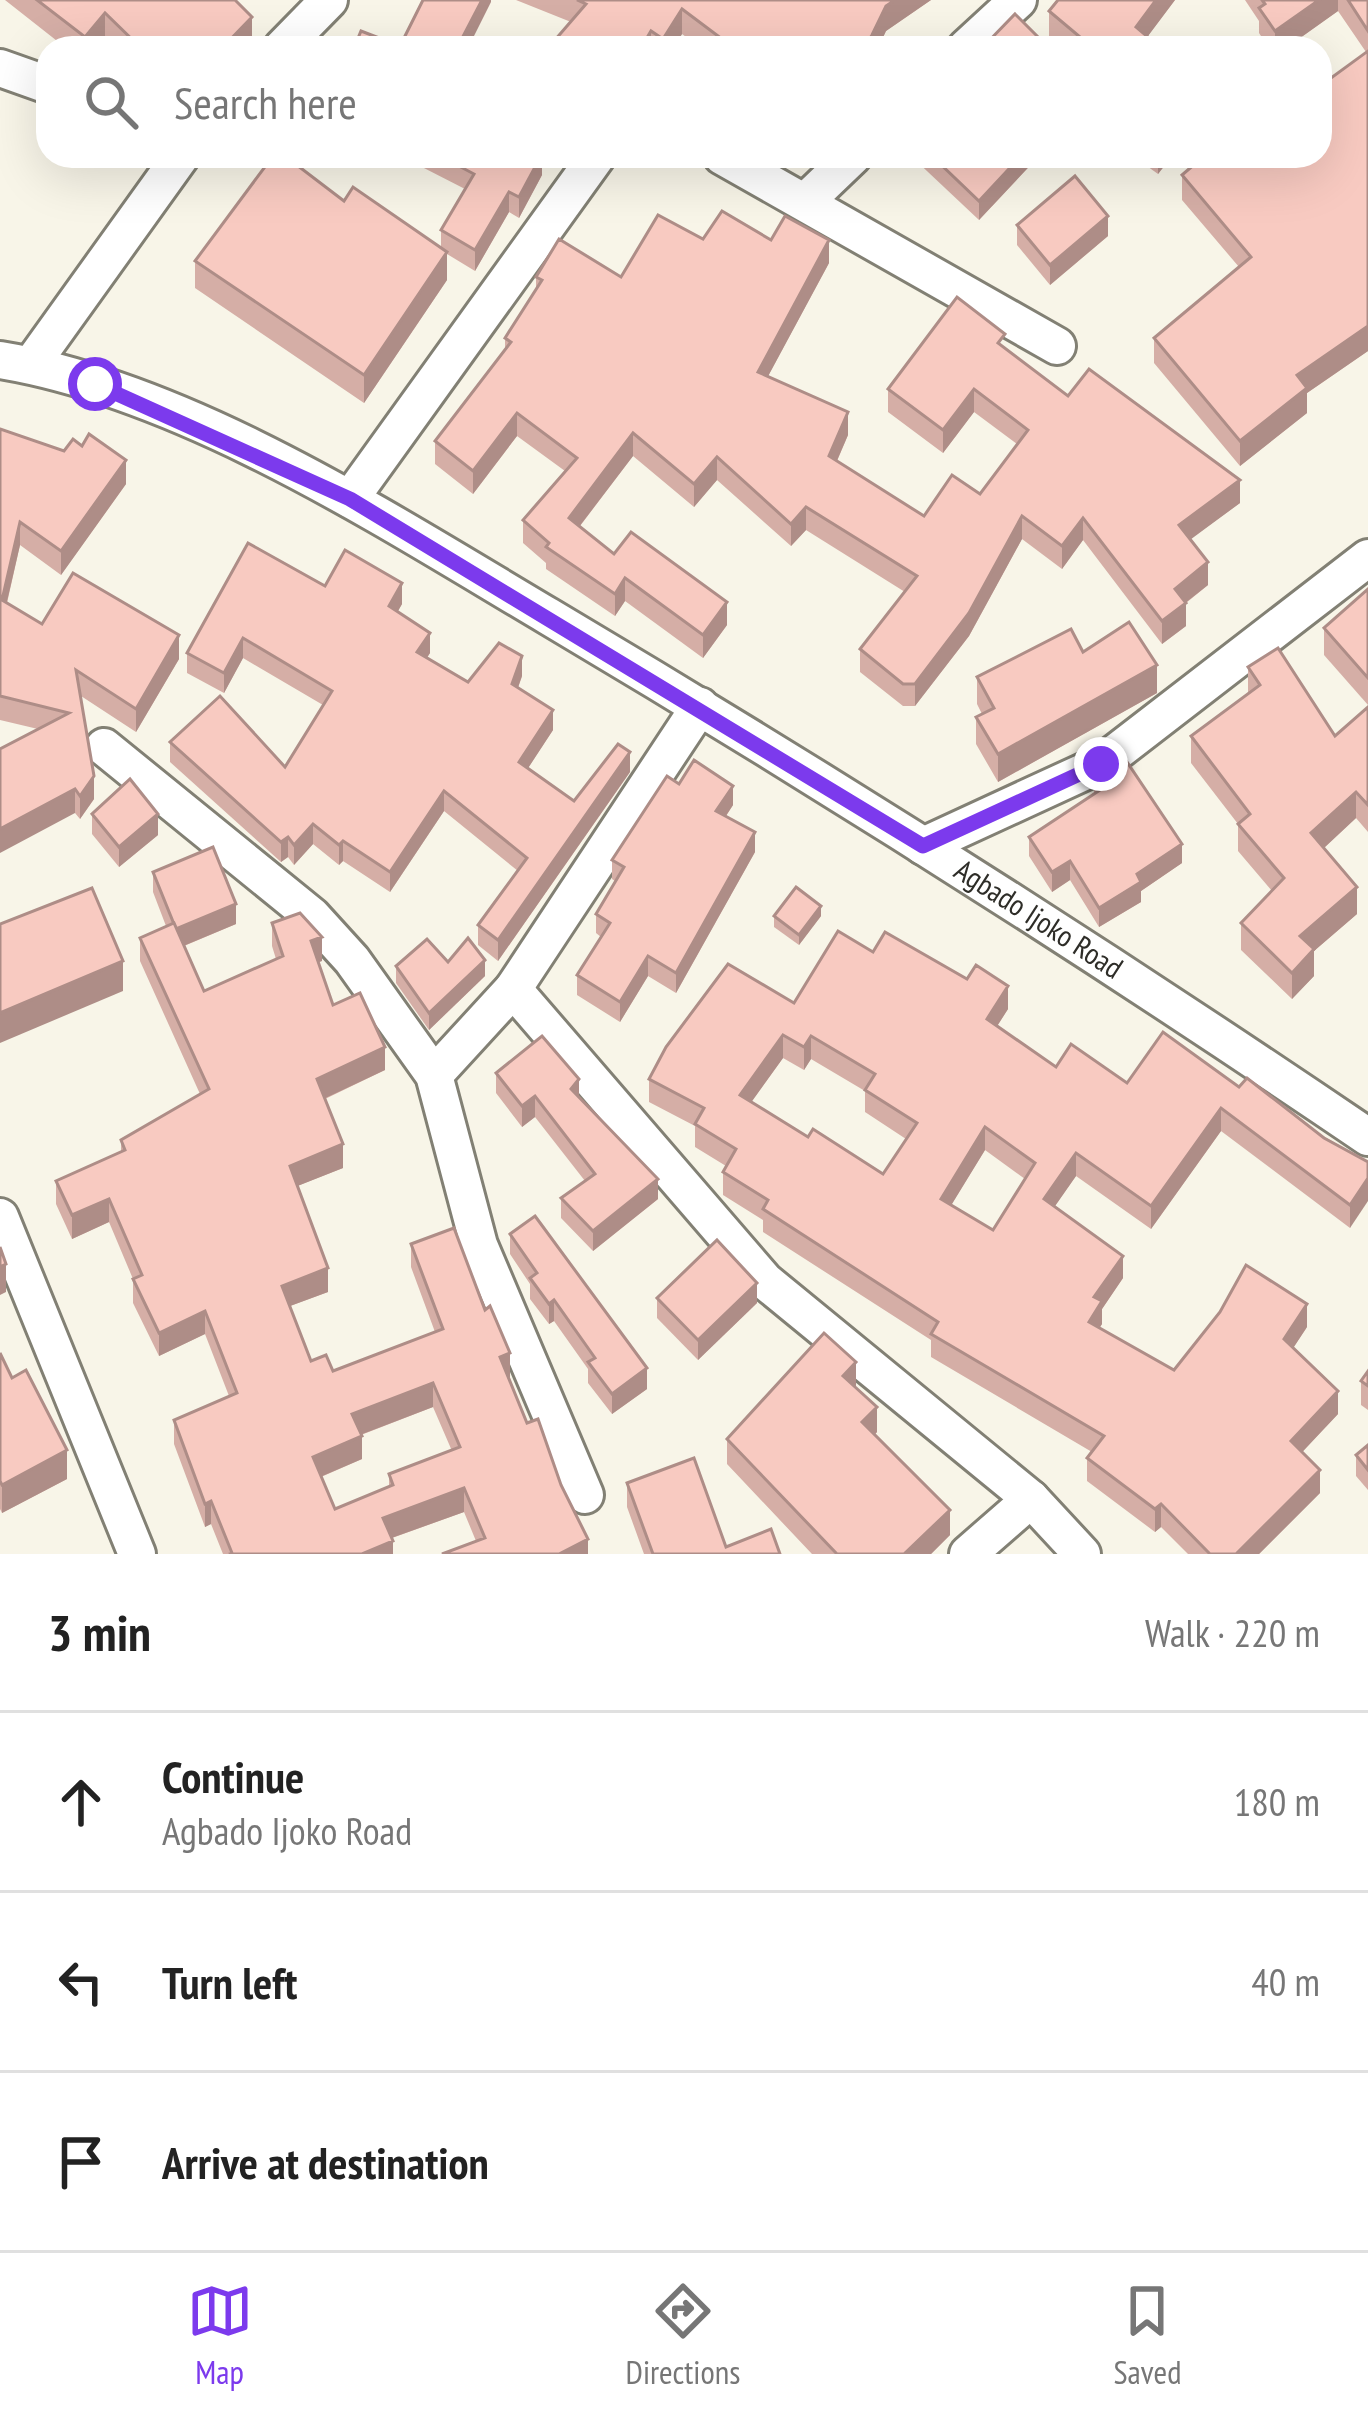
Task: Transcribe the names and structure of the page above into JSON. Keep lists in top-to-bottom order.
{
  "streets": {
    "street": ["Agbado Ijoko Road"]
  },
  "page": {
    "search": "Search here",
    "heading": ["3 min", "Walk · 220 m"],
    "list": [
      ["Continue", "Agbado Ijoko Road", "180 m"],
      ["Turn left", "40 m"],
      "Arrive at destination"
    ],
    "nav": ["Map", "Directions", "Saved"]
  }
}
